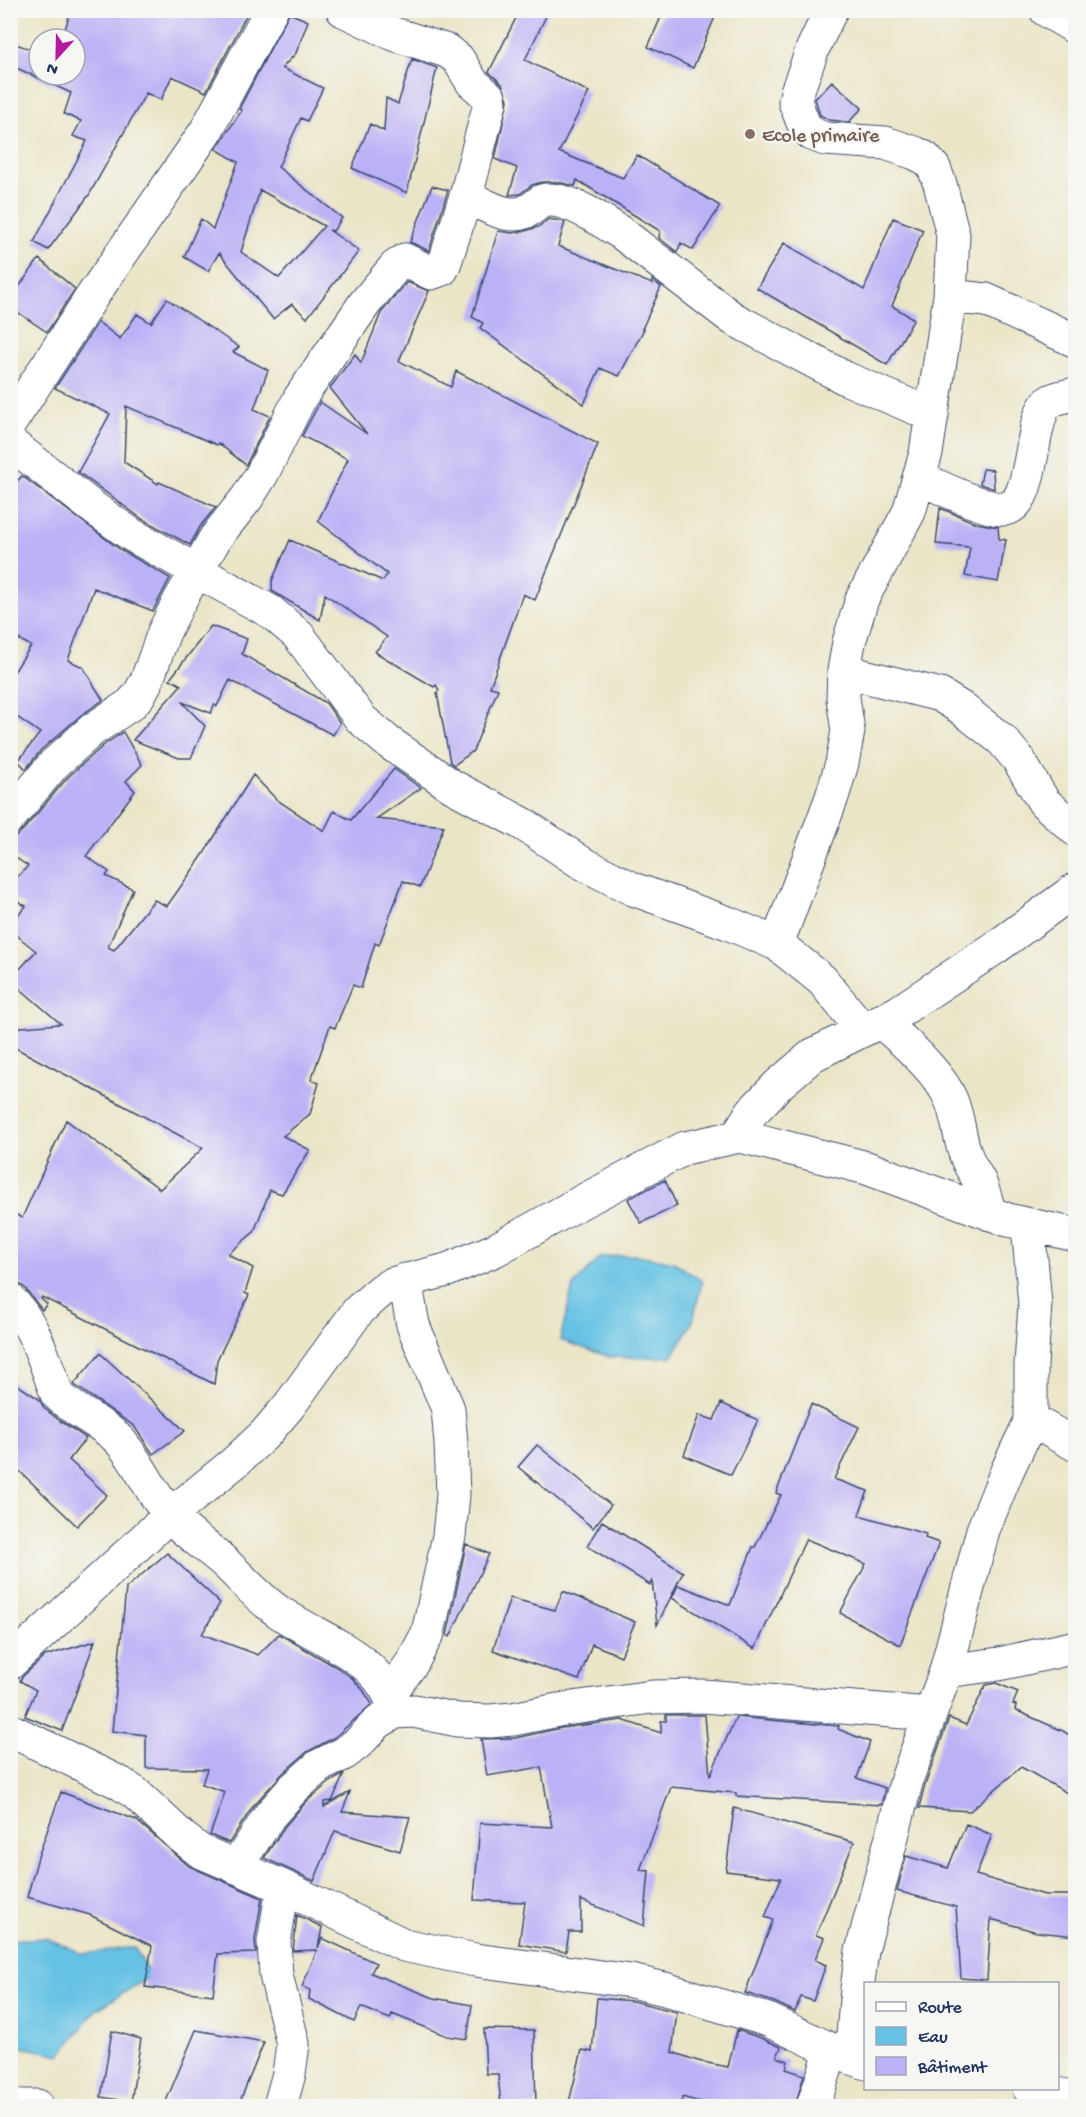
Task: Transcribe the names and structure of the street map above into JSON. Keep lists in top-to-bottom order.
{
  "places": ["Ecole primaire"],
  "legend": ["Route", "Eau", "Bâtiment"],
  "north": "bottom"
}
